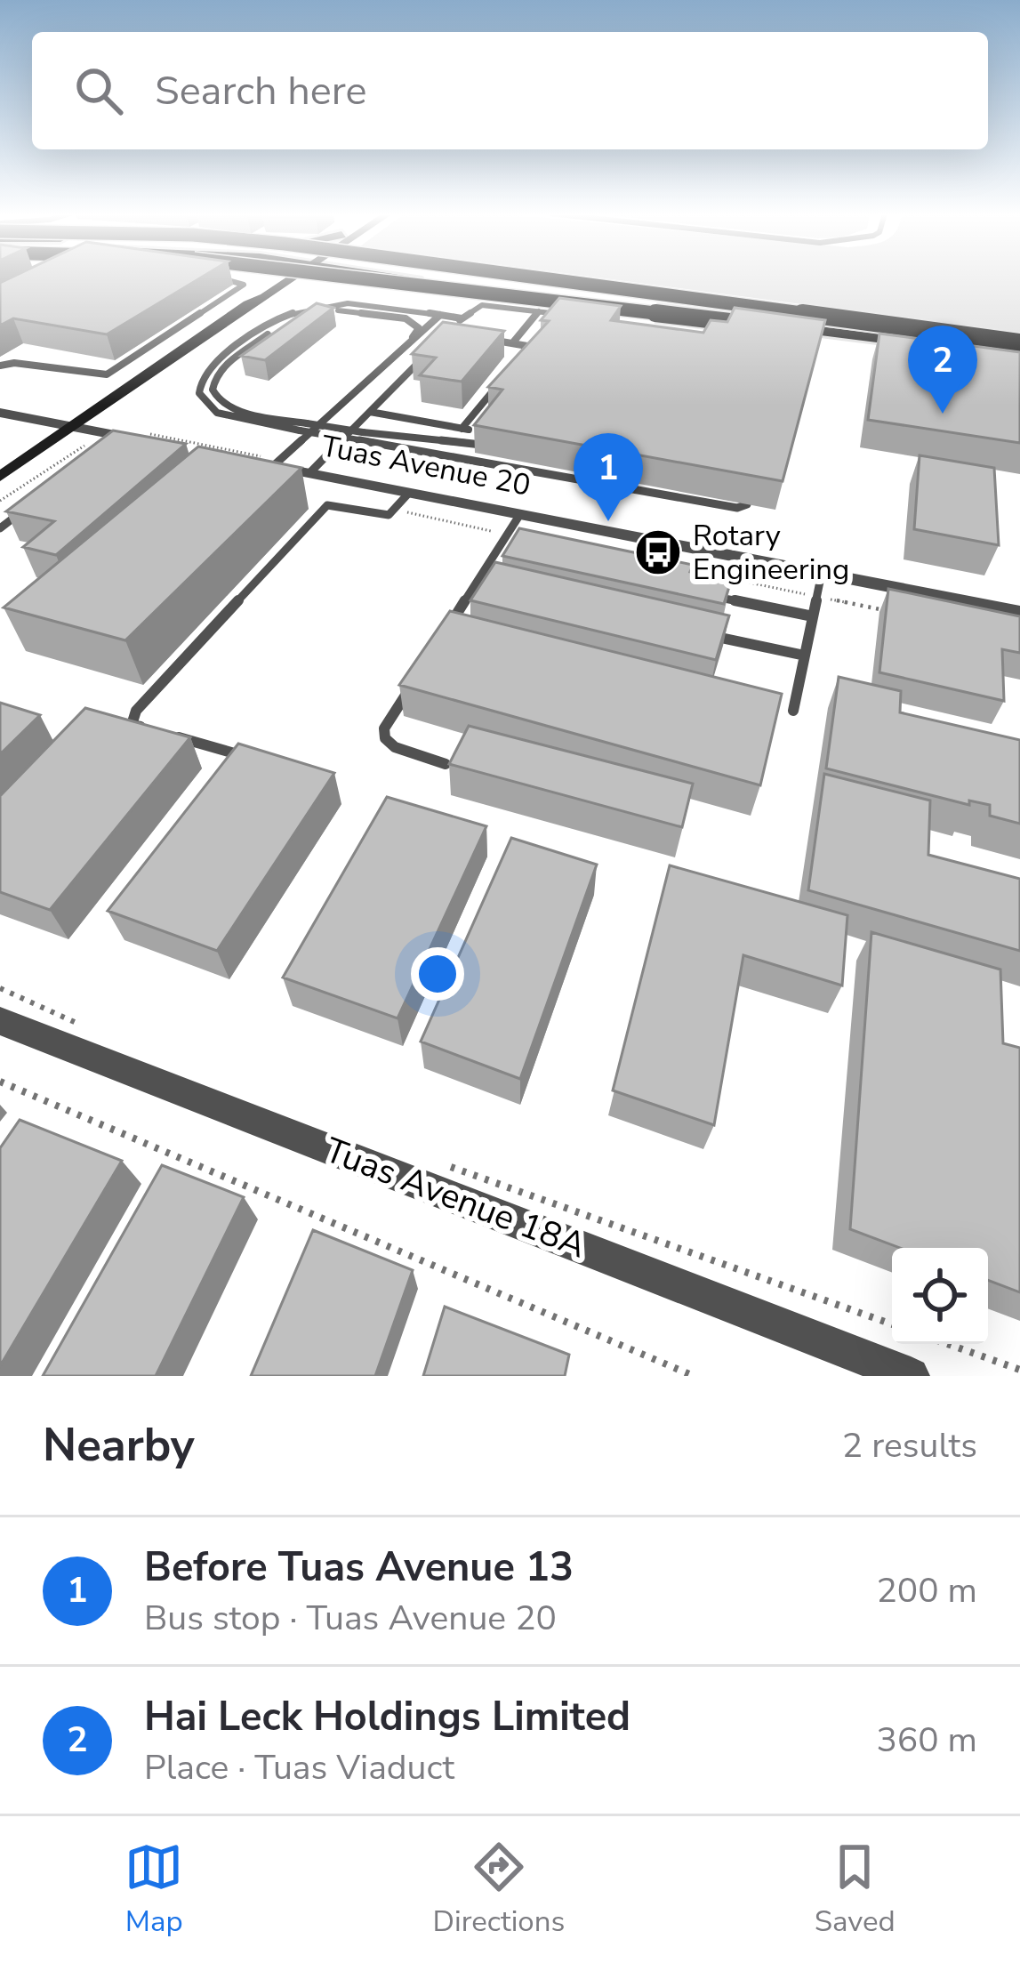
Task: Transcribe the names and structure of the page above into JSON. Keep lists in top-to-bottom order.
{
  "streets": {
    "street": ["Tuas Avenue 20", "Tuas Avenue 18A"]
  },
  "places": {
    "bus stop": ["Rotary Engineering"]
  },
  "page": {
    "search": "Search here",
    "pins": ["2", "1"],
    "heading": ["Nearby", "2 results"],
    "list": [
      {
        "mark": "1",
        "name": "Before Tuas Avenue 13",
        "note": "Bus stop · Tuas Avenue 20",
        "value": "200 m"
      },
      {
        "mark": "2",
        "name": "Hai Leck Holdings Limited",
        "note": "Place · Tuas Viaduct",
        "value": "360 m"
      }
    ],
    "nav": ["Map", "Directions", "Saved"]
  }
}
